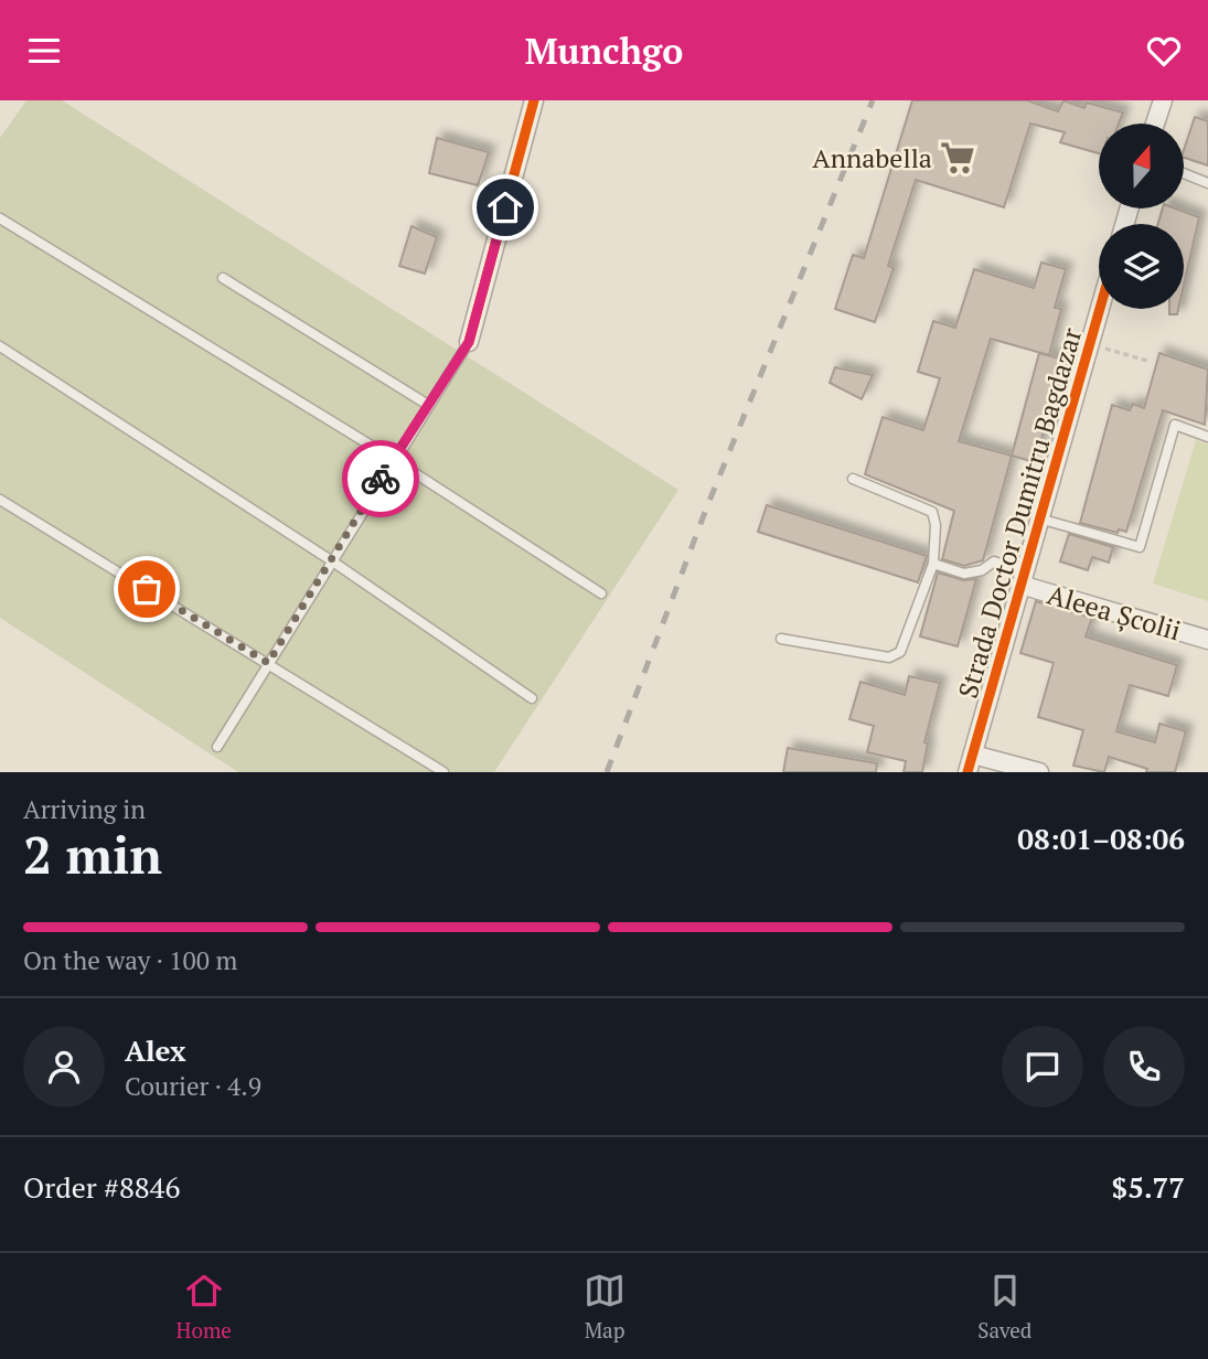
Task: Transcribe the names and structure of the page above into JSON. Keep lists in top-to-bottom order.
{
  "streets": {
    "street": ["Strada Doctor Dumitru Bagdazar", "Aleea Școlii"]
  },
  "crossings": [
    ["Strada Doctor Dumitru Bagdazar", "Aleea Școlii"]
  ],
  "places": {
    "supermarket": ["Annabella"]
  },
  "north": "top",
  "page": {
    "header": "Munchgo",
    "heading": ["2 min", "Arriving in", "08:01–08:06"],
    "panel": [
      "Alex",
      "Courier · 4.9",
      "Order #8846",
      "$5.77"
    ],
    "bar": "On the way · 100 m",
    "tabs": ["Home", "Map", "Saved"]
  }
}
